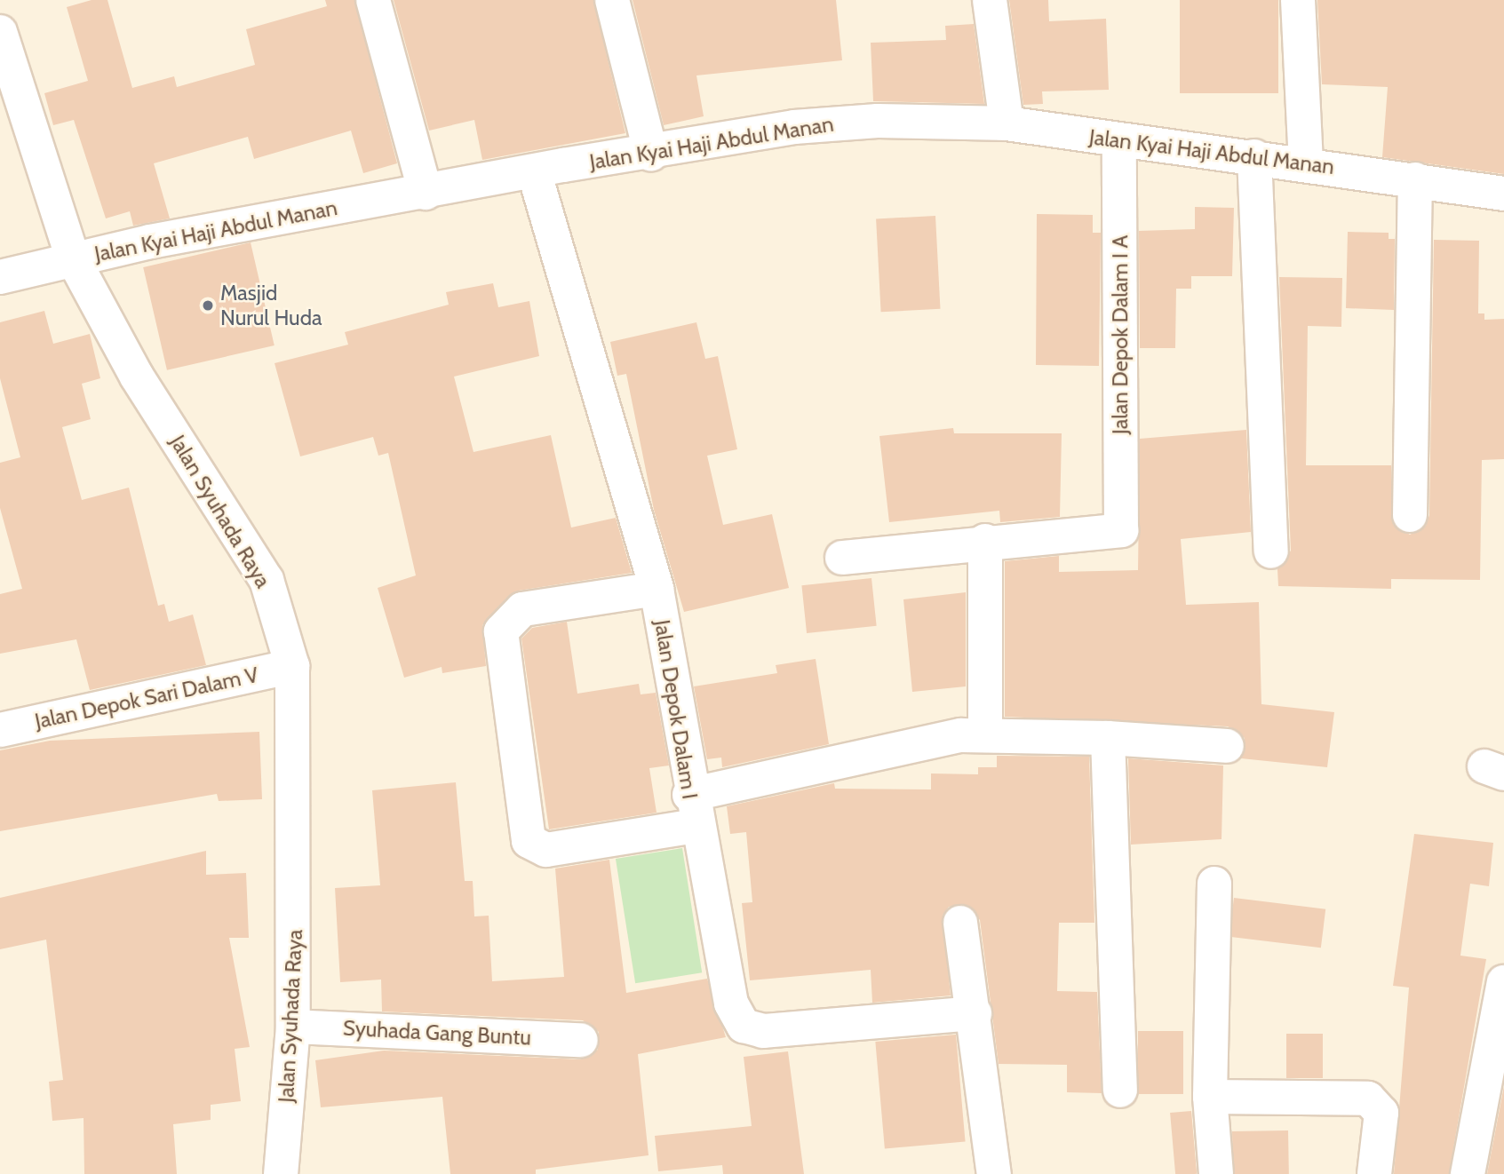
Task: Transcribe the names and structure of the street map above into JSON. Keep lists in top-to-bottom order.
{
  "streets": {
    "street": [
      "Jalan Kyai Haji Abdul Manan",
      "Jalan Depok Dalam I A",
      "Jalan Syuhada Raya",
      "Jalan Depok Sari Dalam V",
      "Jalan Depok Dalam I",
      "Syuhada Gang Buntu"
    ]
  },
  "crossings": [
    ["Jalan Kyai Haji Abdul Manan", "Jalan Depok Dalam I A"],
    ["Jalan Kyai Haji Abdul Manan", "Jalan Syuhada Raya"],
    ["Jalan Kyai Haji Abdul Manan", "Jalan Depok Dalam I"],
    ["Jalan Syuhada Raya", "Jalan Depok Sari Dalam V"],
    ["Jalan Syuhada Raya", "Syuhada Gang Buntu"]
  ],
  "places": ["Masjid Nurul Huda"]
}
